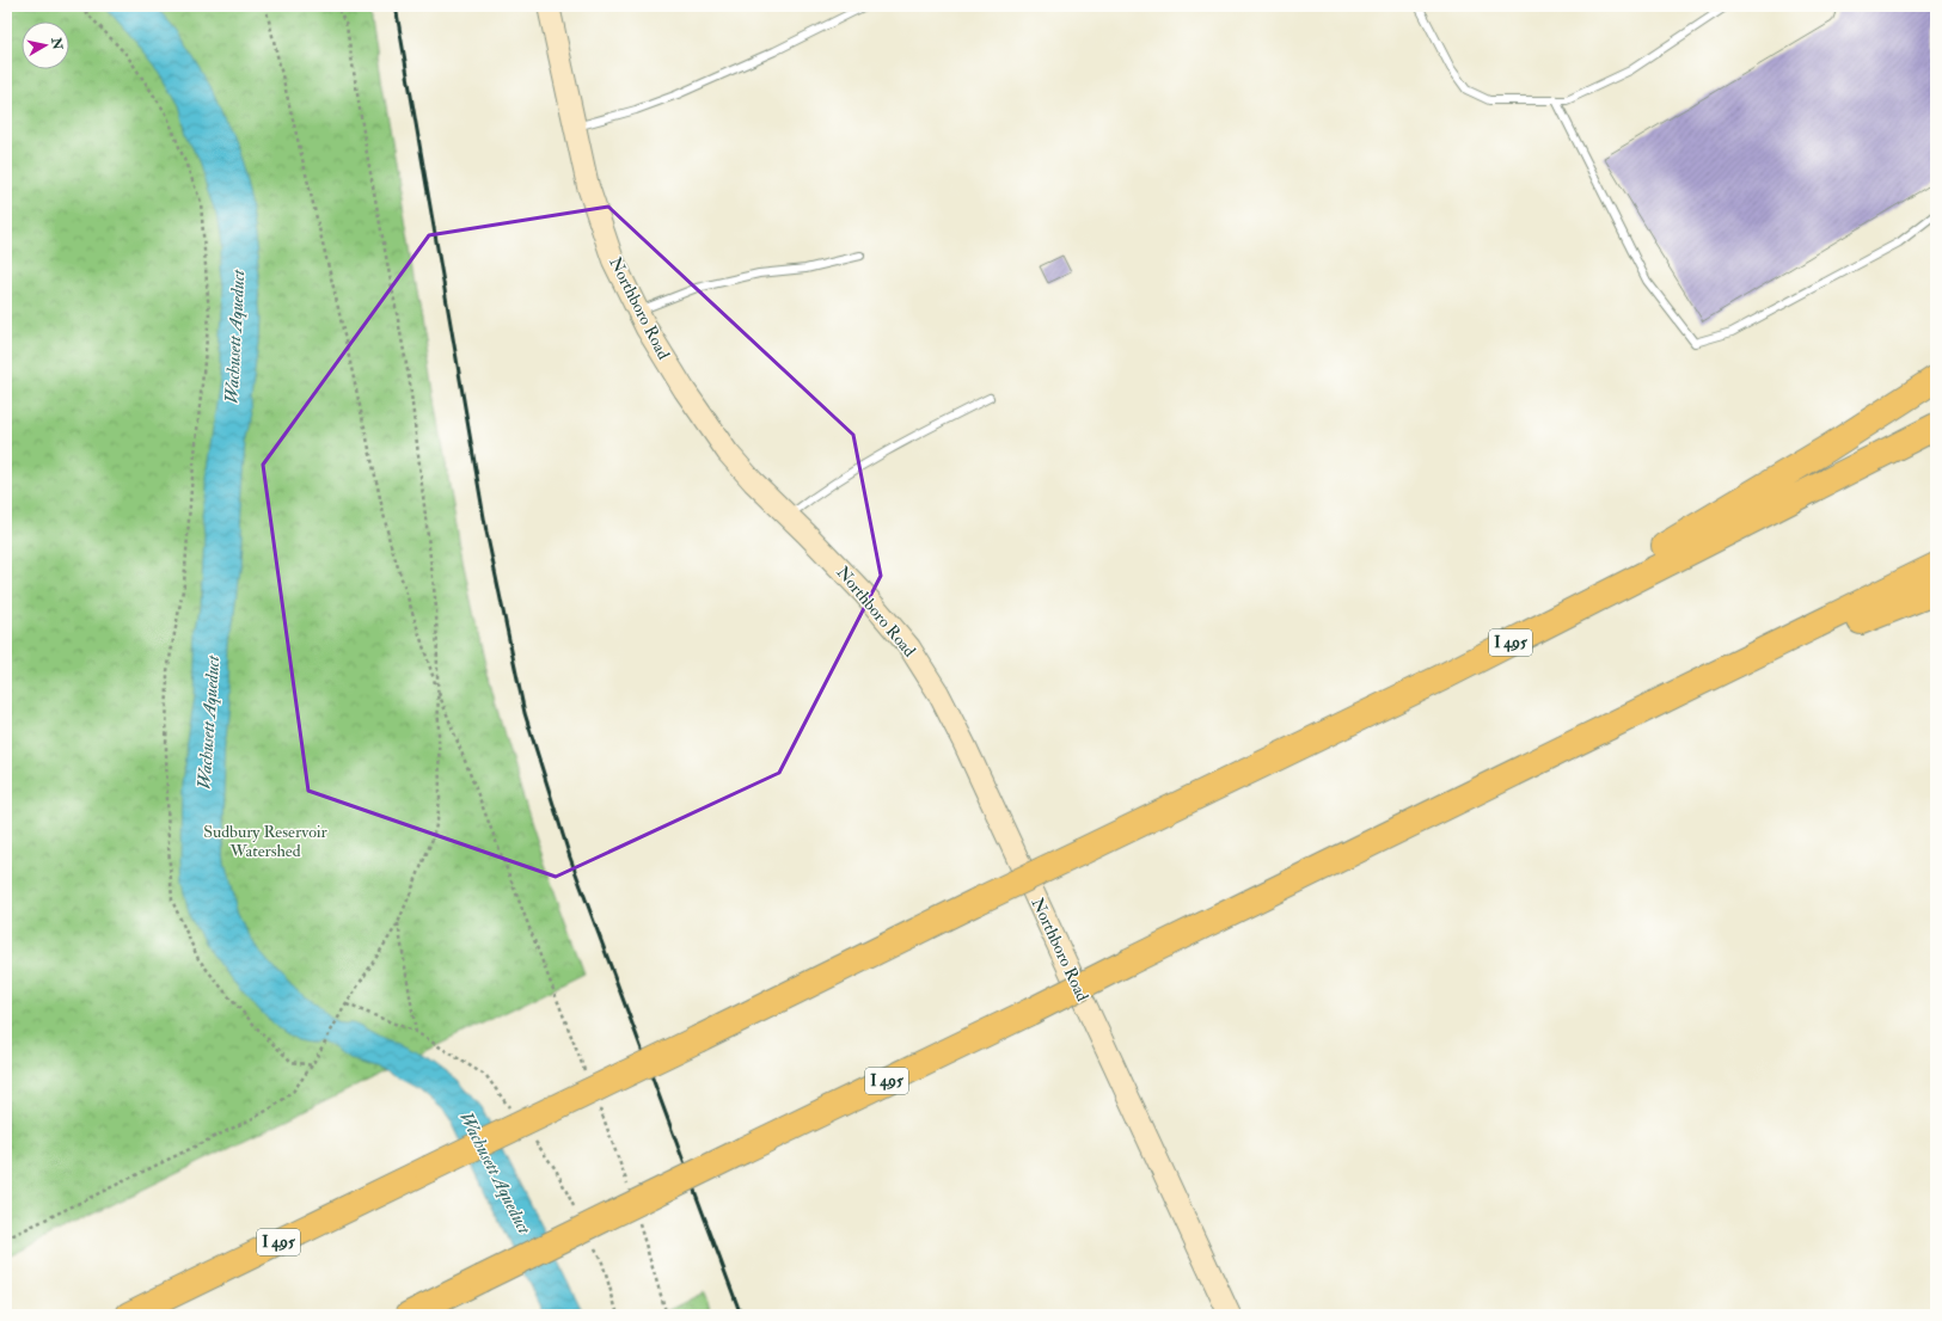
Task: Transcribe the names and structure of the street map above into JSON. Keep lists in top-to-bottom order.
{
  "streets": {
    "highway": ["I 495"],
    "main road": ["Northboro Road"]
  },
  "water": ["Wachusett Aqueduct"],
  "parks": ["Sudbury Reservoir Watershed"],
  "north": "right"
}
